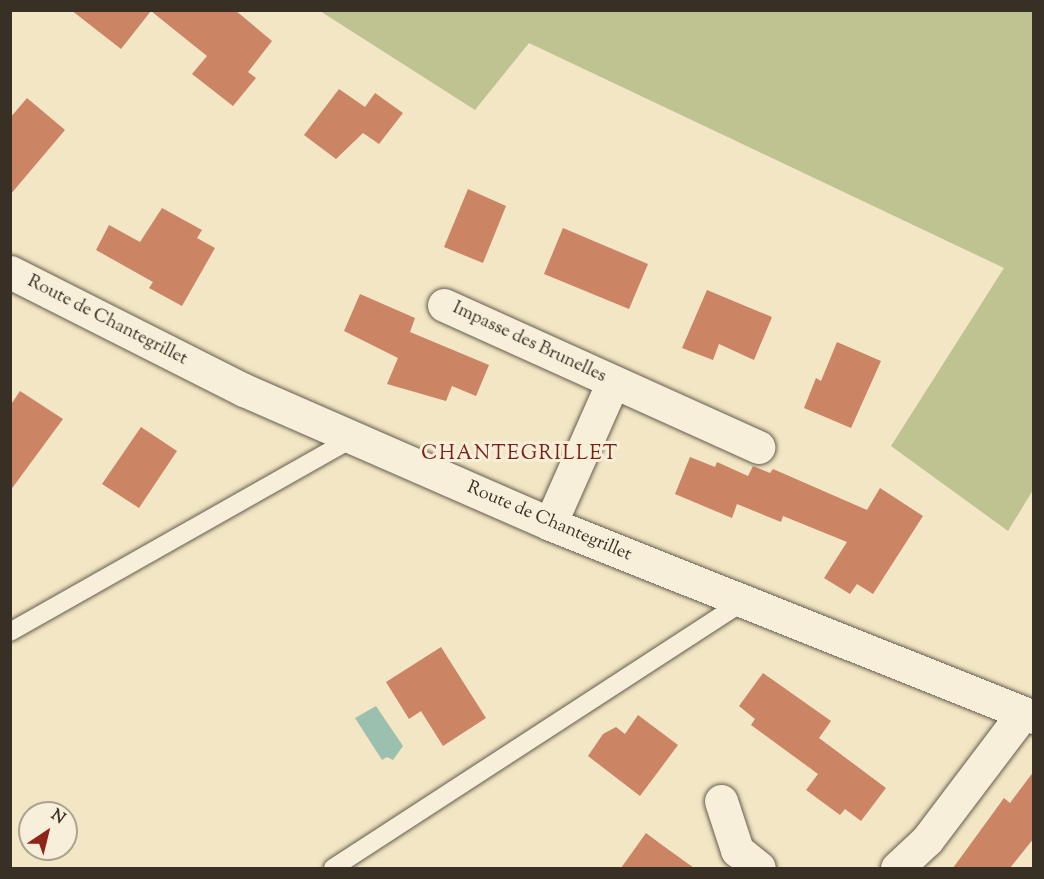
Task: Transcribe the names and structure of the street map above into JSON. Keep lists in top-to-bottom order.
{
  "streets": {
    "street": ["Route de Chantegrillet", "Impasse des Brunelles"]
  },
  "crossings": [
    ["Route de Chantegrillet", "Impasse des Brunelles"]
  ],
  "districts": ["CHANTEGRILLET"],
  "north": "top right"
}
